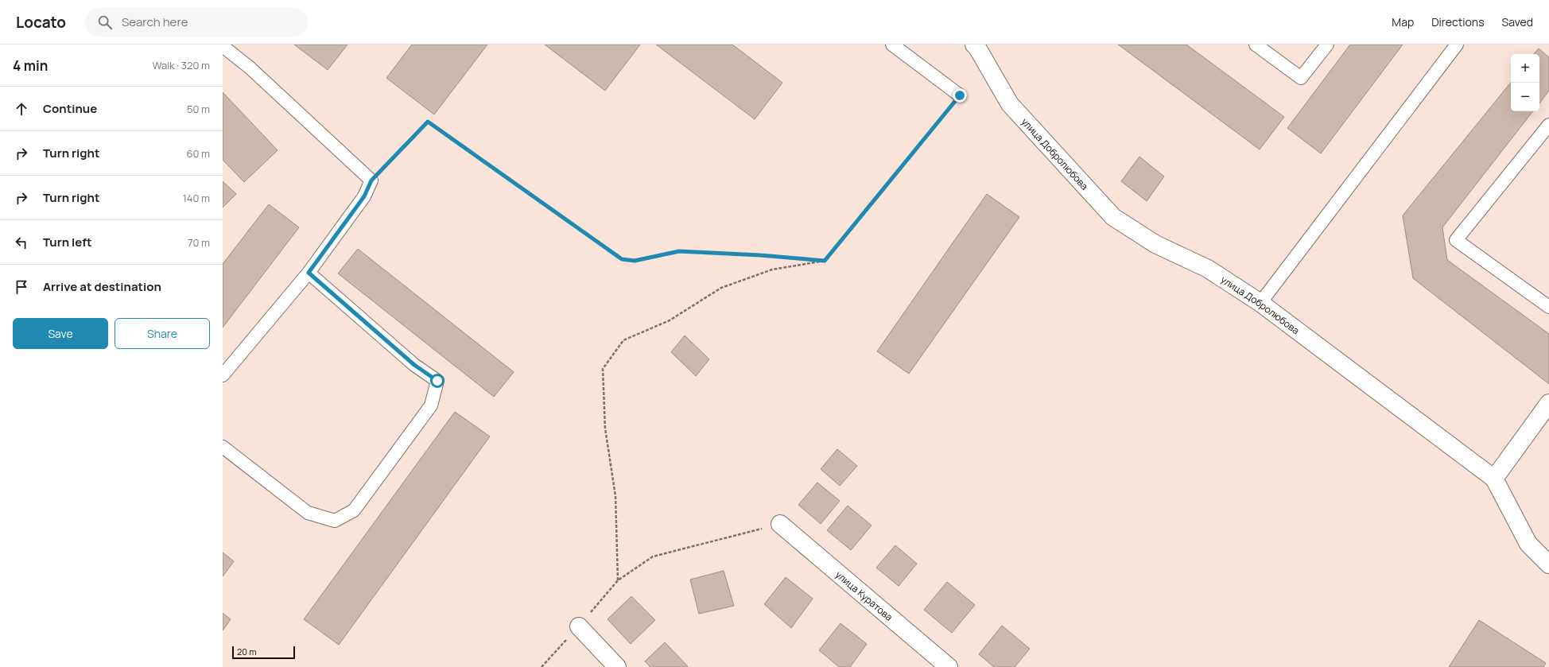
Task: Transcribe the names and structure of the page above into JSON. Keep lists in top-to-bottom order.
{
  "streets": {
    "street": ["улица Добролюбова", "улица Куратова"]
  },
  "scale_bar": "20 m",
  "page": {
    "header": "Locato",
    "search": "Search here",
    "nav": ["Map", "Directions", "Saved"],
    "heading": ["4 min", "Walk · 320 m"],
    "map_buttons": ["+", "−"],
    "list": [
      ["Continue", "50 m"],
      ["Turn right", "60 m"],
      ["Turn right", "140 m"],
      ["Turn left", "70 m"],
      "Arrive at destination"
    ],
    "buttons": ["Save", "Share"],
    "scale": "20 m"
  }
}
